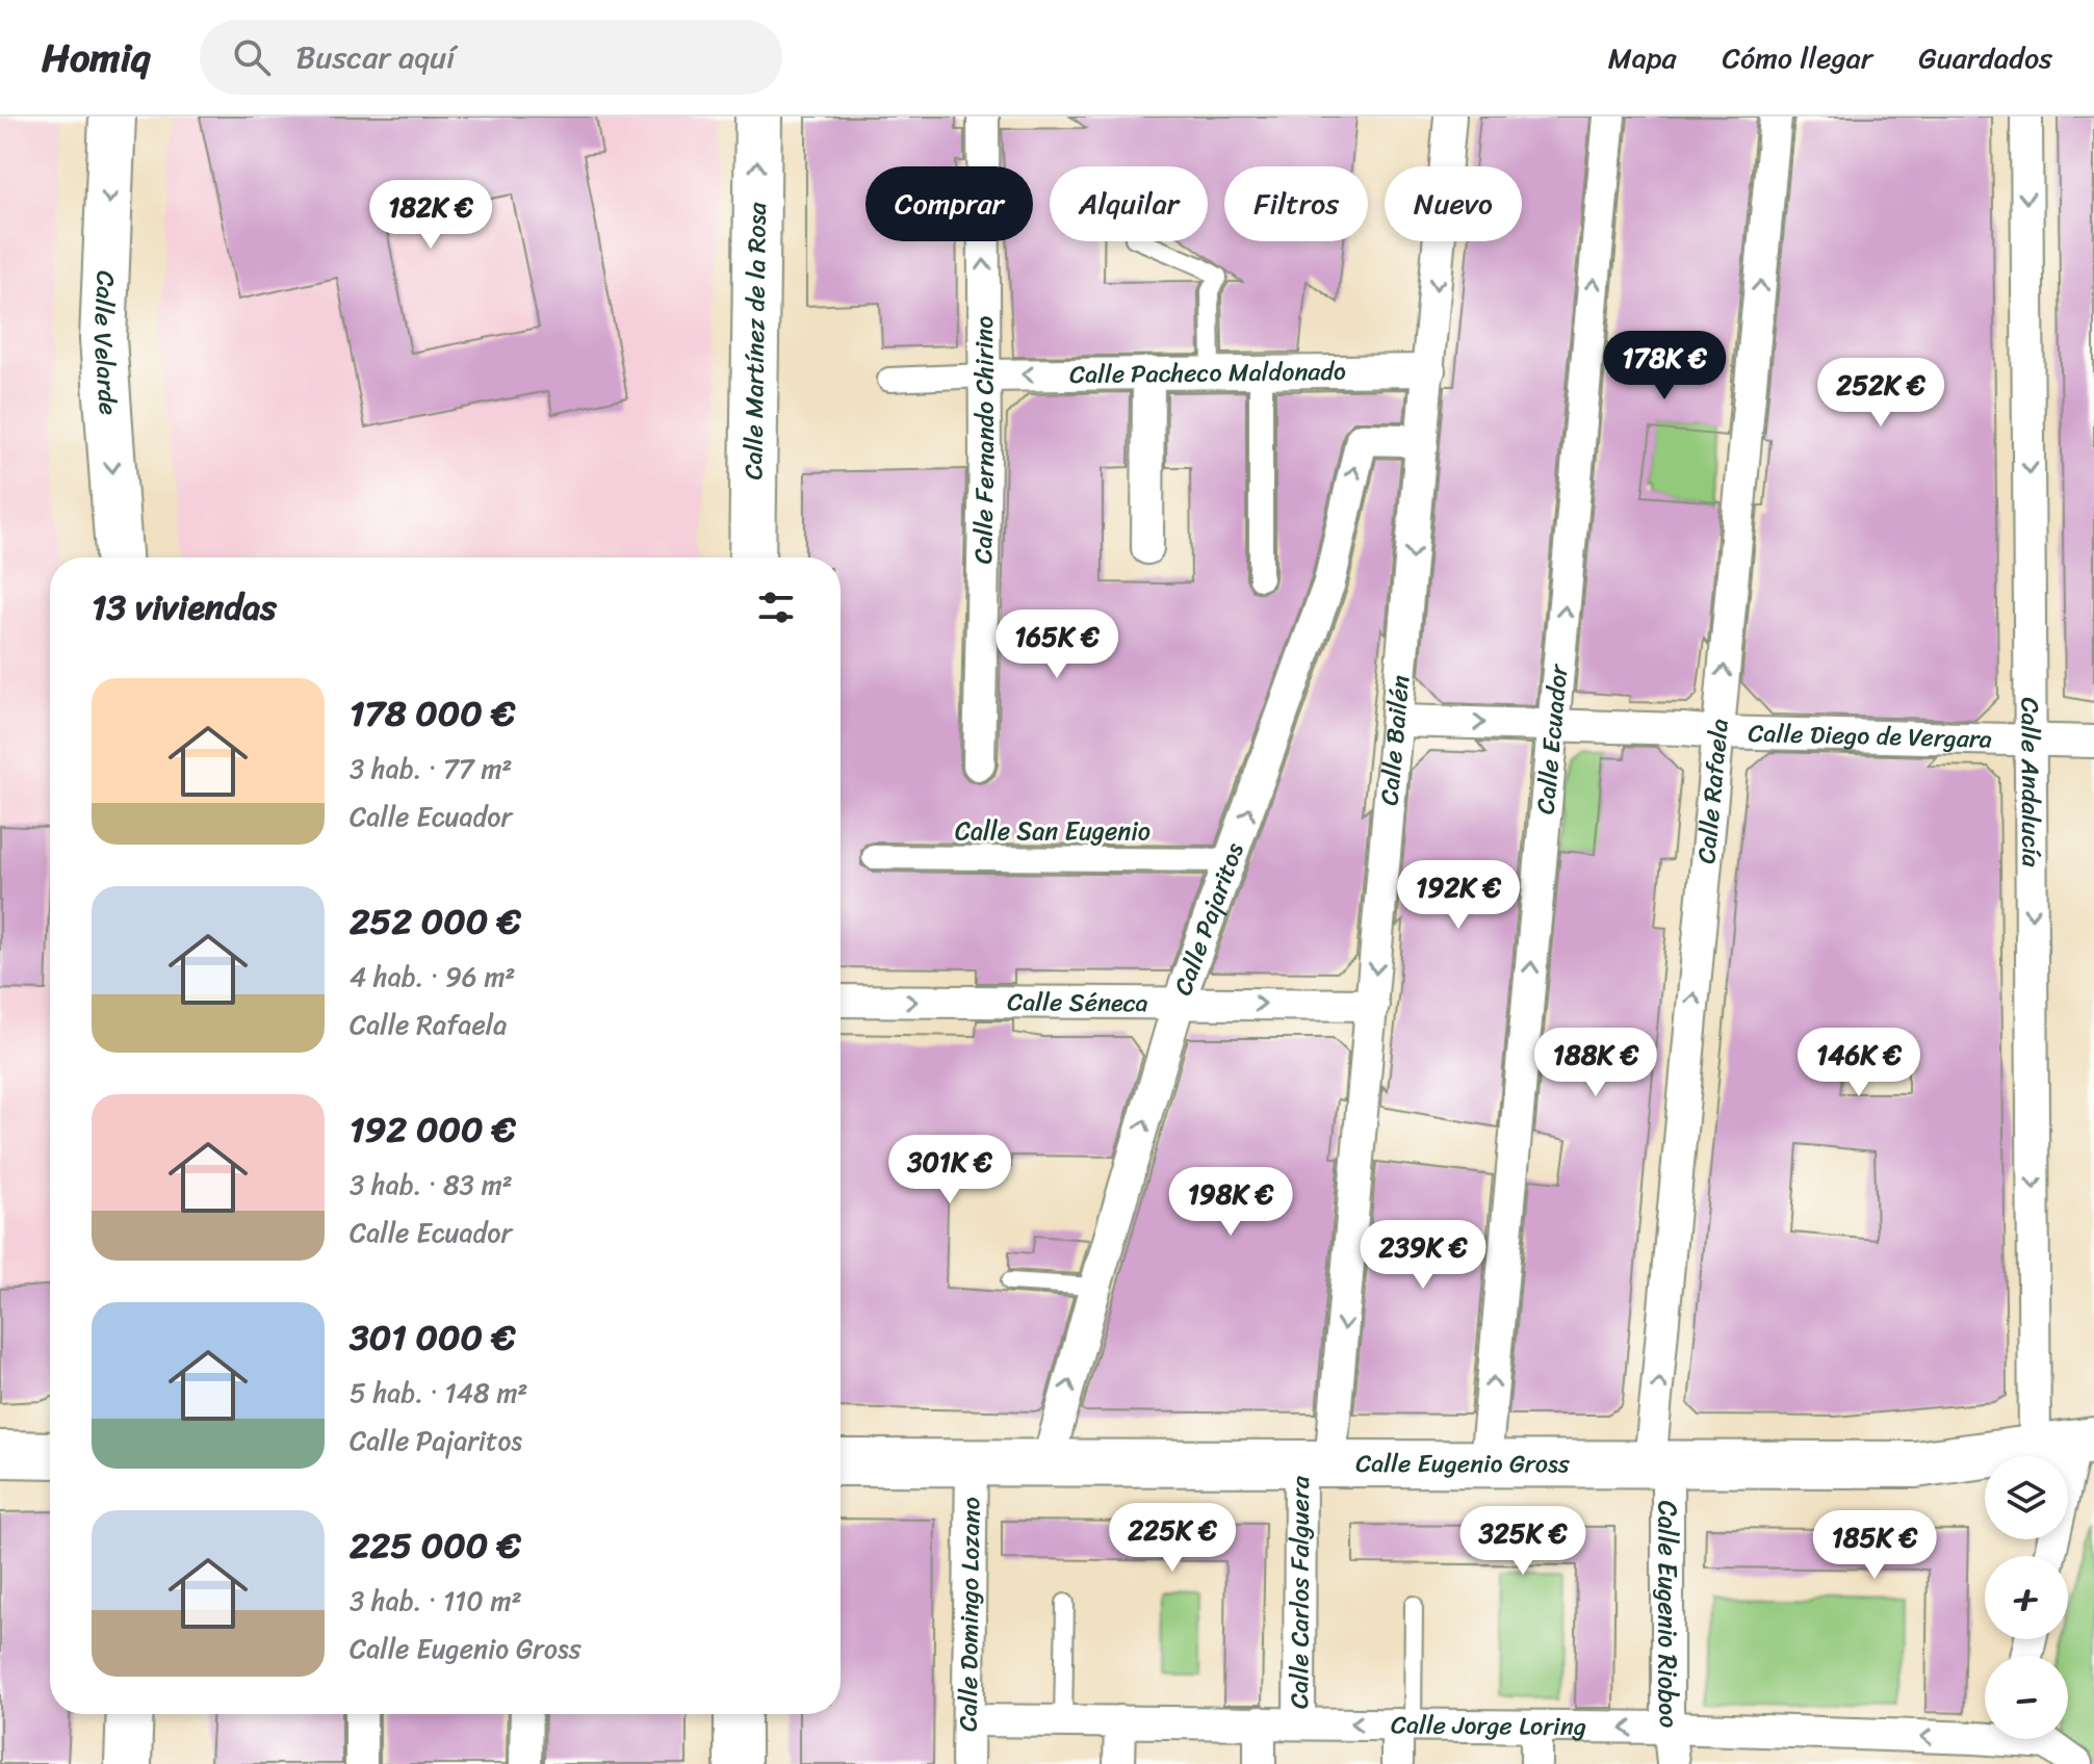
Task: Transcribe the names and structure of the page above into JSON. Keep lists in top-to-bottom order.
{
  "streets": {
    "main road": ["Calle Velarde", "Calle Martínez de la Rosa", "Calle Eugenio Gross"],
    "street": [
      "Calle Pacheco Maldonado",
      "Calle Fernando Chirino",
      "Calle Diego de Vergara",
      "Calle Ecuador",
      "Calle Bailén",
      "Calle Andalucía",
      "Calle Rafaela",
      "Calle San Eugenio",
      "Calle Pajaritos",
      "Calle Séneca",
      "Calle Carlos Falguera",
      "Calle Domingo Lozano",
      "Calle Eugenio Rioboo",
      "Calle Jorge Loring"
    ]
  },
  "crossings": [
    ["Calle Pacheco Maldonado", "Calle Fernando Chirino"],
    ["Calle Pacheco Maldonado", "Calle Bailén"],
    ["Calle Diego de Vergara", "Calle Ecuador"],
    ["Calle Diego de Vergara", "Calle Bailén"],
    ["Calle Diego de Vergara", "Calle Andalucía"],
    ["Calle Diego de Vergara", "Calle Rafaela"],
    ["Calle Ecuador", "Calle Eugenio Gross"],
    ["Calle Bailén", "Calle Pajaritos"],
    ["Calle Bailén", "Calle Séneca"],
    ["Calle Bailén", "Calle Eugenio Gross"],
    ["Calle Bailén", "Calle Carlos Falguera"],
    ["Calle Andalucía", "Calle Eugenio Gross"],
    ["Calle Rafaela", "Calle Eugenio Gross"],
    ["Calle Rafaela", "Calle Eugenio Rioboo"],
    ["Calle San Eugenio", "Calle Pajaritos"],
    ["Calle Pajaritos", "Calle Séneca"],
    ["Calle Pajaritos", "Calle Eugenio Gross"],
    ["Calle Eugenio Gross", "Calle Carlos Falguera"],
    ["Calle Eugenio Gross", "Calle Domingo Lozano"],
    ["Calle Eugenio Gross", "Calle Eugenio Rioboo"],
    ["Calle Carlos Falguera", "Calle Jorge Loring"],
    ["Calle Domingo Lozano", "Calle Jorge Loring"],
    ["Calle Eugenio Rioboo", "Calle Jorge Loring"]
  ],
  "one_way": [
    "Calle Velarde",
    "Calle Martínez de la Rosa",
    "Calle Pacheco Maldonado",
    "Calle Fernando Chirino",
    "Calle Ecuador",
    "Calle Bailén",
    "Calle Andalucía",
    "Calle Rafaela",
    "Calle Séneca",
    "Calle Jorge Loring"
  ],
  "page": {
    "header": "Homiq",
    "search": "Buscar aquí",
    "nav": ["Mapa", "Cómo llegar", "Guardados"],
    "chip": [
      "Comprar",
      "Alquilar",
      "Filtros",
      "Nuevo"
    ],
    "price": [
      "182K €",
      "178K €",
      "252K €",
      "165K €",
      "192K €",
      "188K €",
      "146K €",
      "301K €",
      "198K €",
      "239K €",
      "225K €",
      "325K €",
      "185K €"
    ],
    "heading": "13 viviendas",
    "list": [
      {
        "name": "178 000 €",
        "note": "3 hab. · 77 m² · Calle Ecuador"
      },
      {
        "name": "252 000 €",
        "note": "4 hab. · 96 m² · Calle Rafaela"
      },
      {
        "name": "192 000 €",
        "note": "3 hab. · 83 m² · Calle Ecuador"
      },
      {
        "name": "301 000 €",
        "note": "5 hab. · 148 m² · Calle Pajaritos"
      },
      {
        "name": "225 000 €",
        "note": "3 hab. · 110 m² · Calle Eugenio Gross"
      }
    ],
    "map_buttons": ["+", "−"]
  }
}
